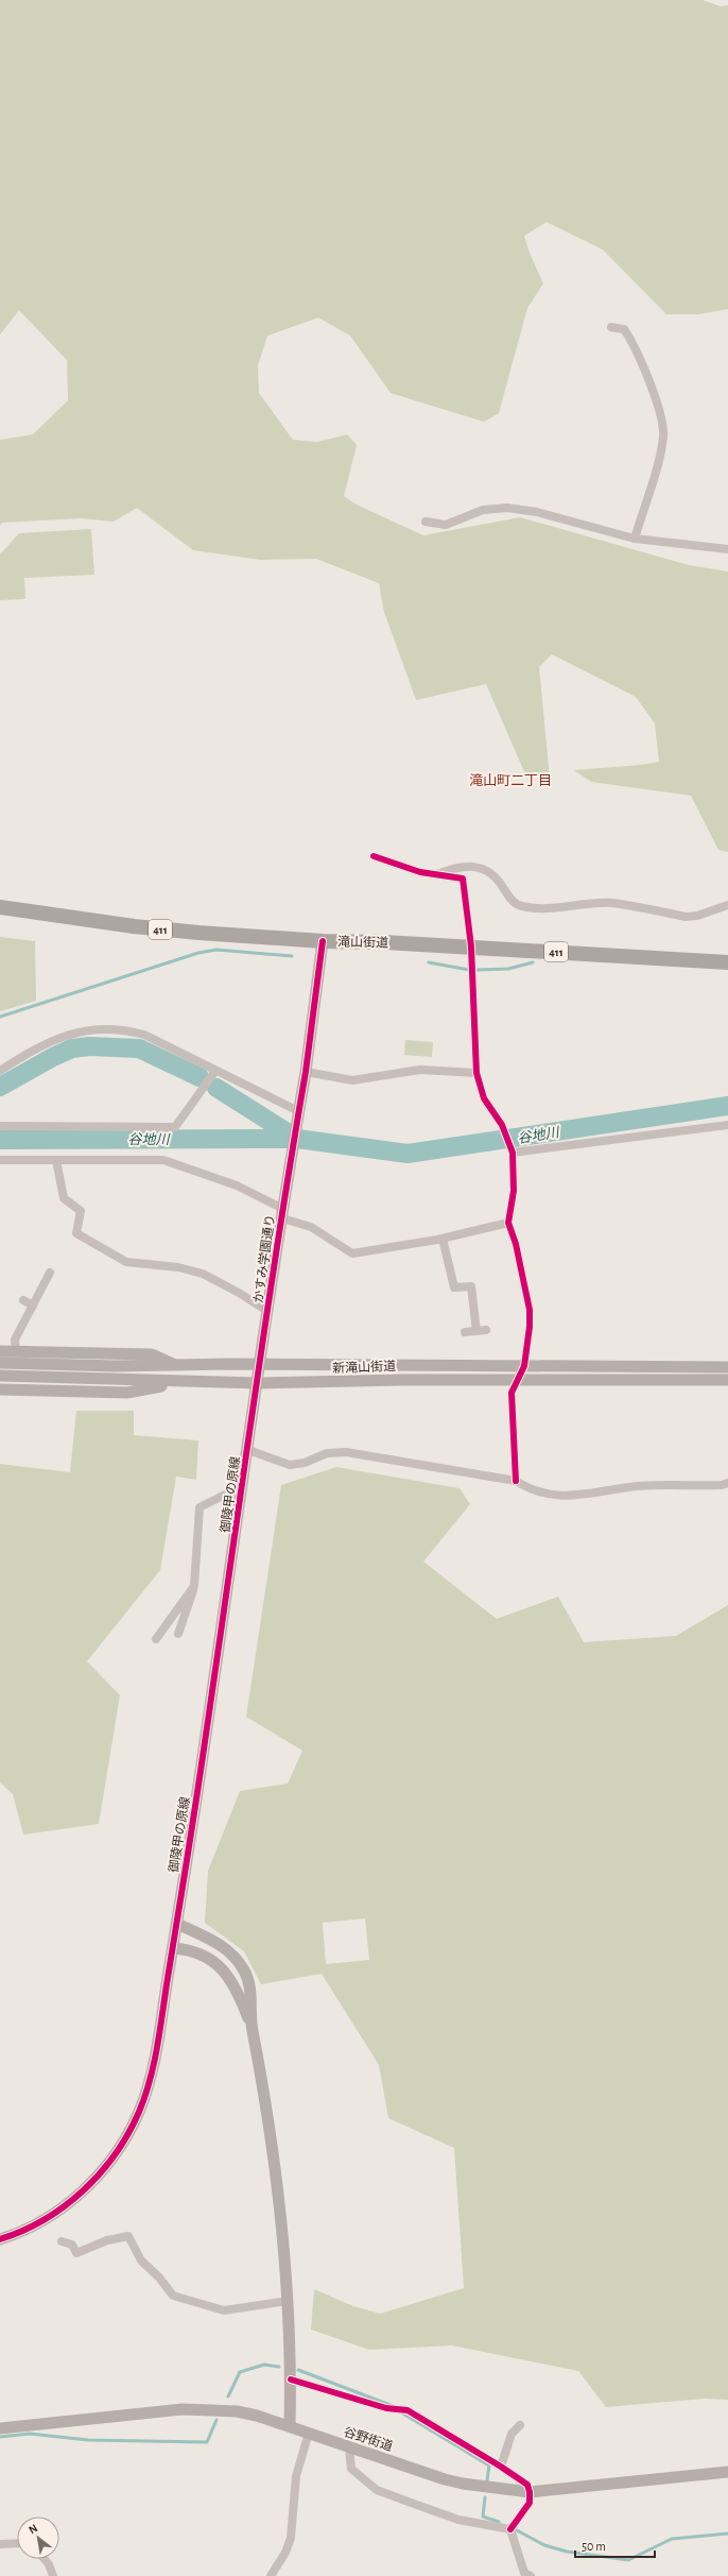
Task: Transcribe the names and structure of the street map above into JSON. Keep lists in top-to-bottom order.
{
  "streets": {
    "highway": ["411", "滝山街道"],
    "main road": [
      "かすみ学園通り",
      "新滝山街道",
      "御陵甲の原線",
      "谷野街道"
    ]
  },
  "crossings": [
    ["かすみ学園通り", "新滝山街道"],
    ["かすみ学園通り", "御陵甲の原線"],
    ["新滝山街道", "御陵甲の原線"]
  ],
  "districts": ["滝山町二丁目"],
  "water": ["谷地川"],
  "scale_bar": "50 m",
  "north": "top left"
}
